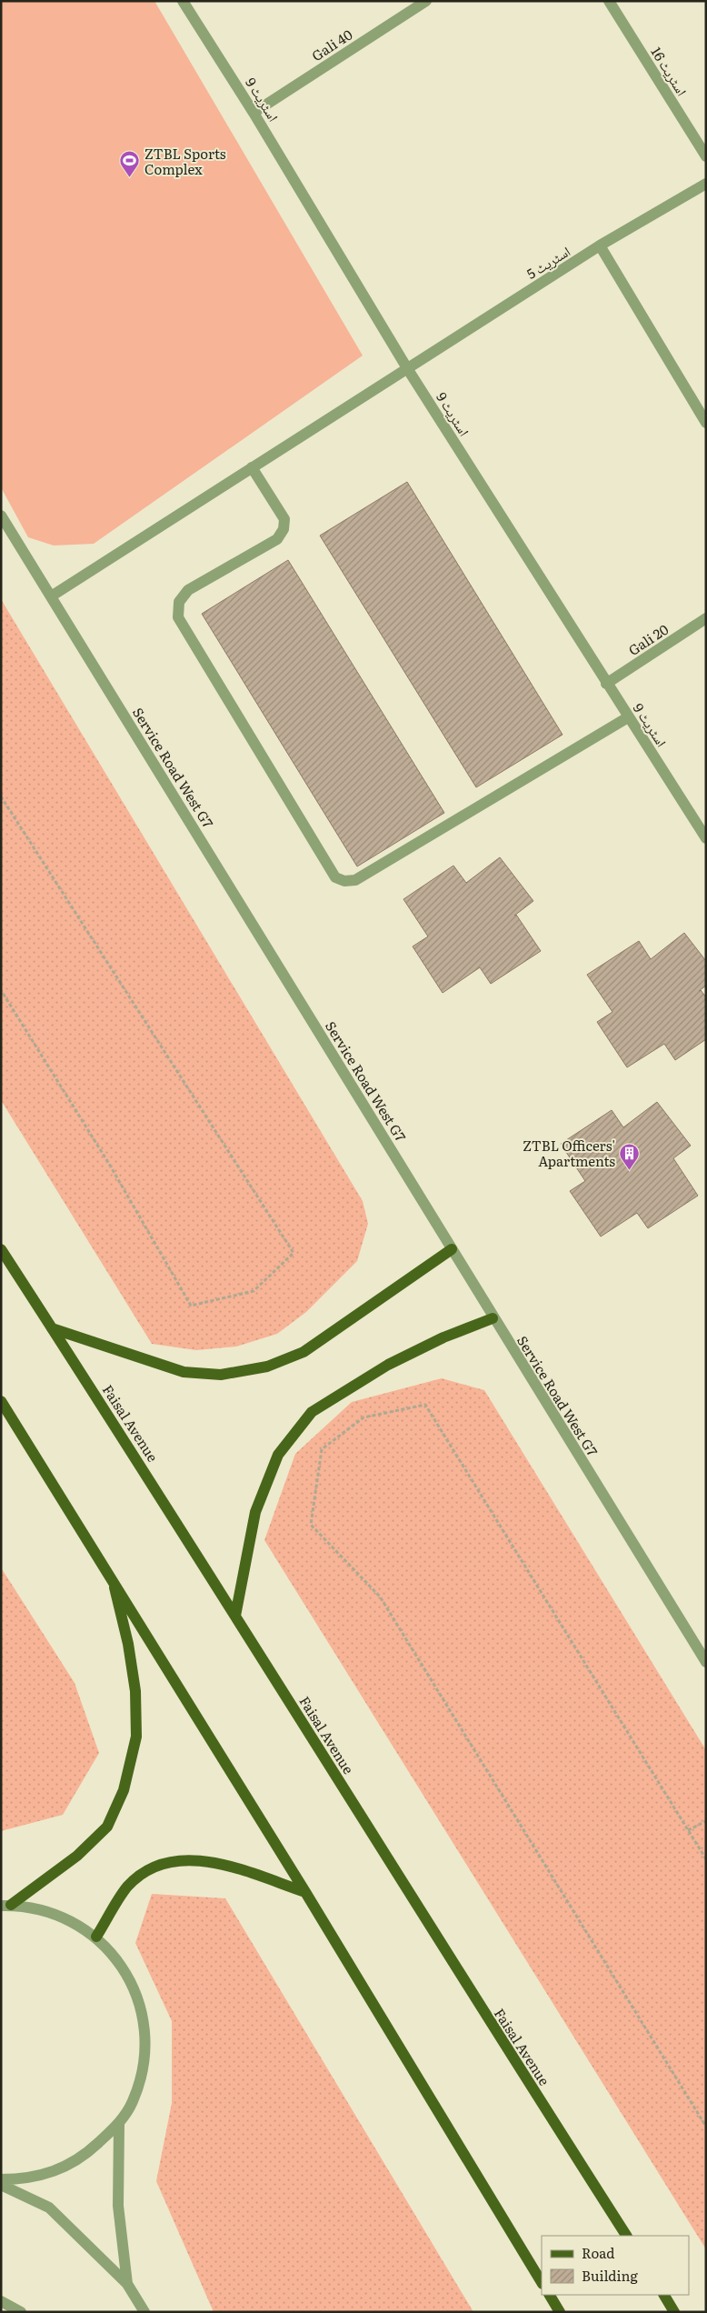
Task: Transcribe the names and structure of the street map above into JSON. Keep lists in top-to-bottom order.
{
  "streets": {
    "main road": ["Faisal Avenue"],
    "street": [
      "Gali 40",
      "اسٹریٹ 16",
      "اسٹریٹ 9",
      "اسٹریٹ 5",
      "Gali 20",
      "Service Road West G7"
    ]
  },
  "crossings": [
    ["Gali 40", "اسٹریٹ 9"],
    ["اسٹریٹ 9", "اسٹریٹ 5"],
    ["اسٹریٹ 9", "Gali 20"],
    ["اسٹریٹ 5", "Service Road West G7"]
  ],
  "places": {
    "sports": ["ZTBL Sports Complex"],
    "building": ["ZTBL Officers' Apartments"]
  },
  "legend": ["Road", "Building"]
}
